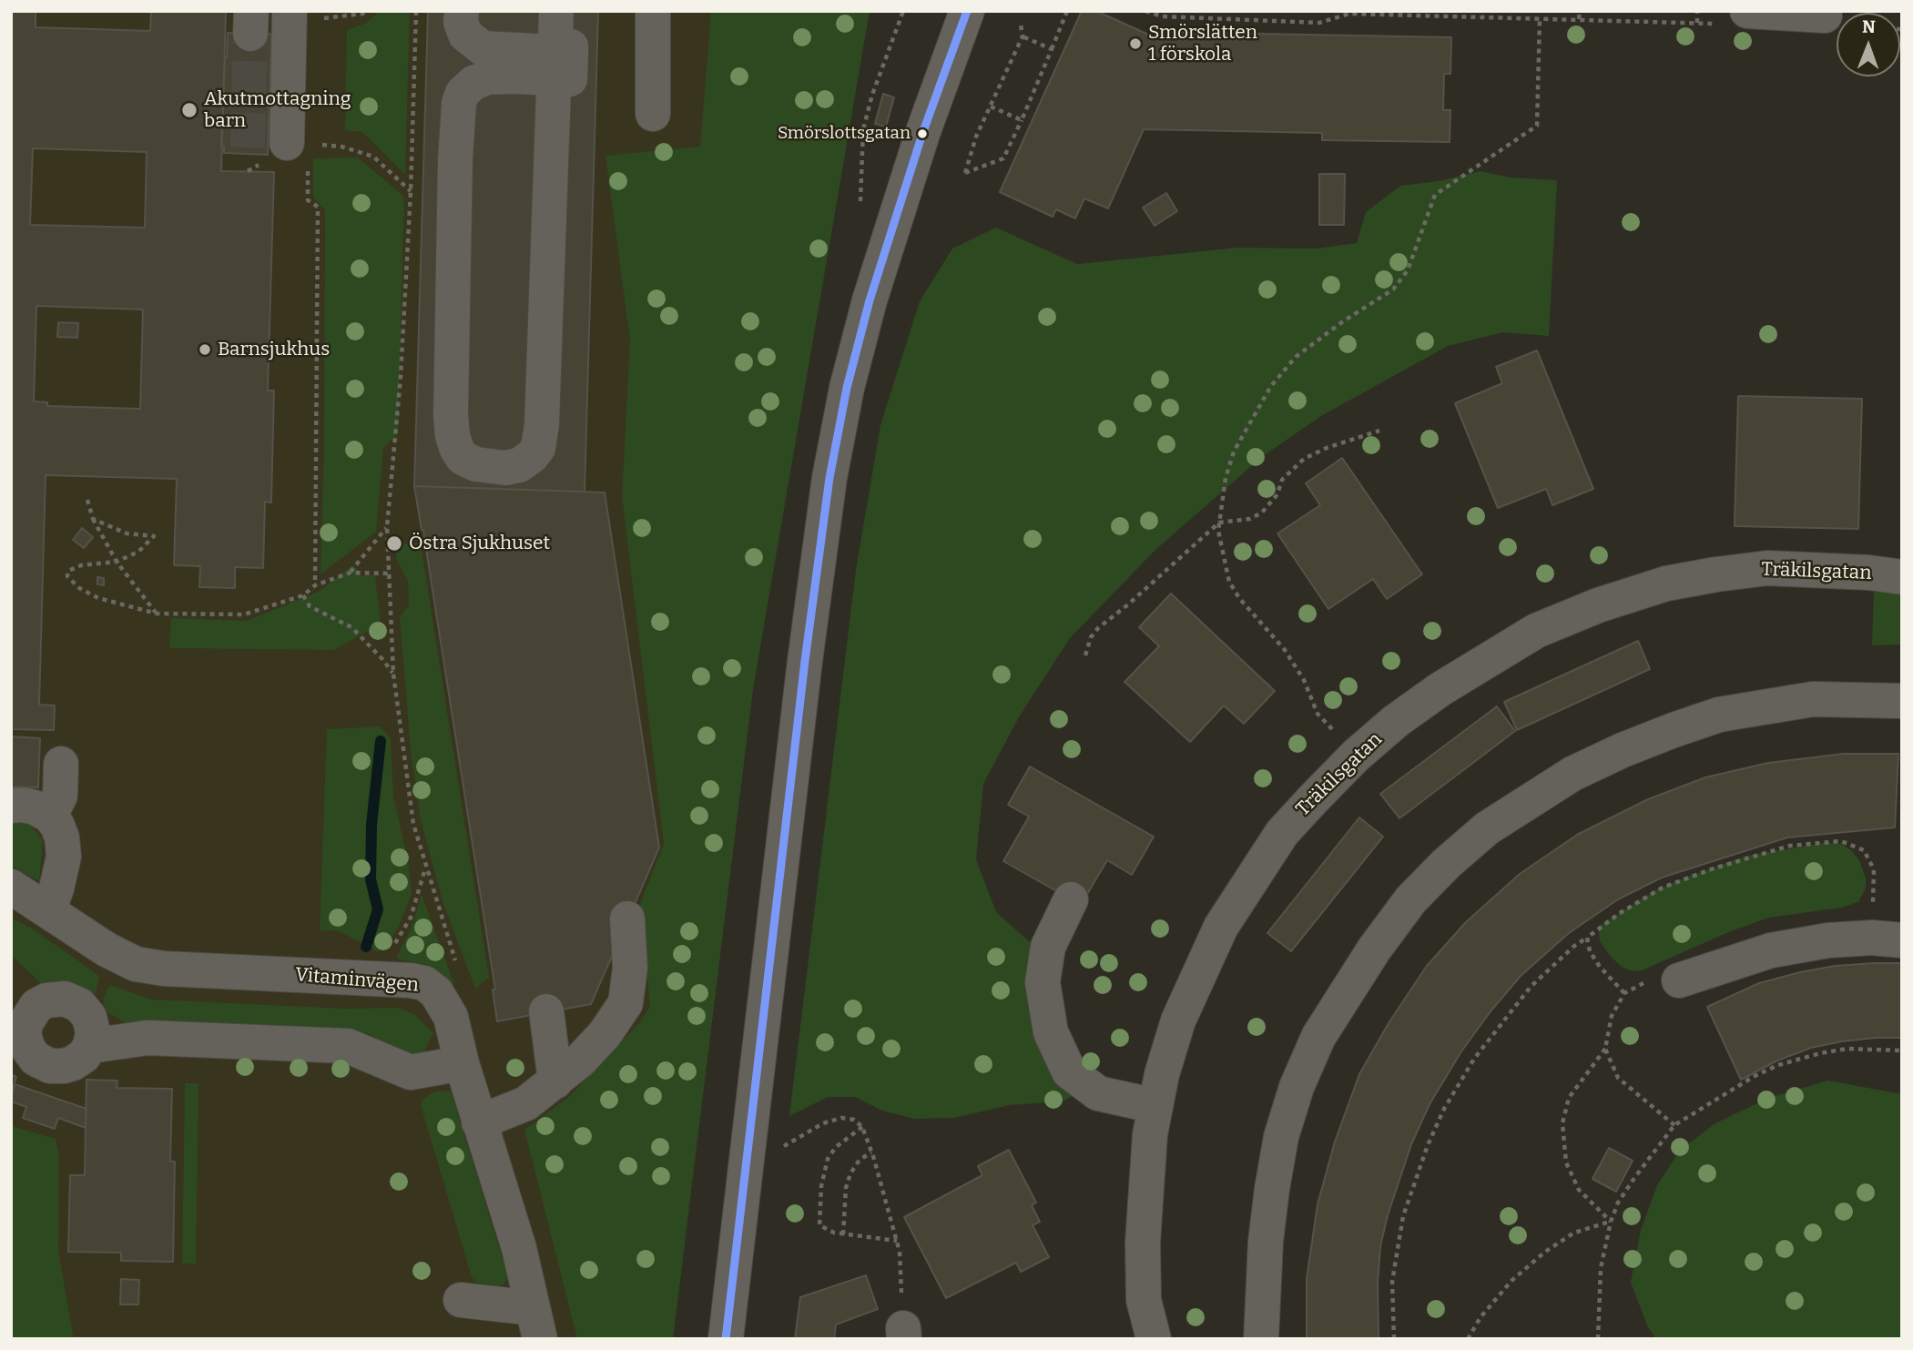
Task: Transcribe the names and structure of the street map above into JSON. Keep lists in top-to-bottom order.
{
  "streets": {
    "street": ["Träkilsgatan", "Vitaminvägen"]
  },
  "places": [
    "Smörslätten 1 förskola",
    "Akutmottagning barn",
    "Smörslottsgatan",
    "Barnsjukhus",
    "Östra Sjukhuset"
  ],
  "north": "top"
}
